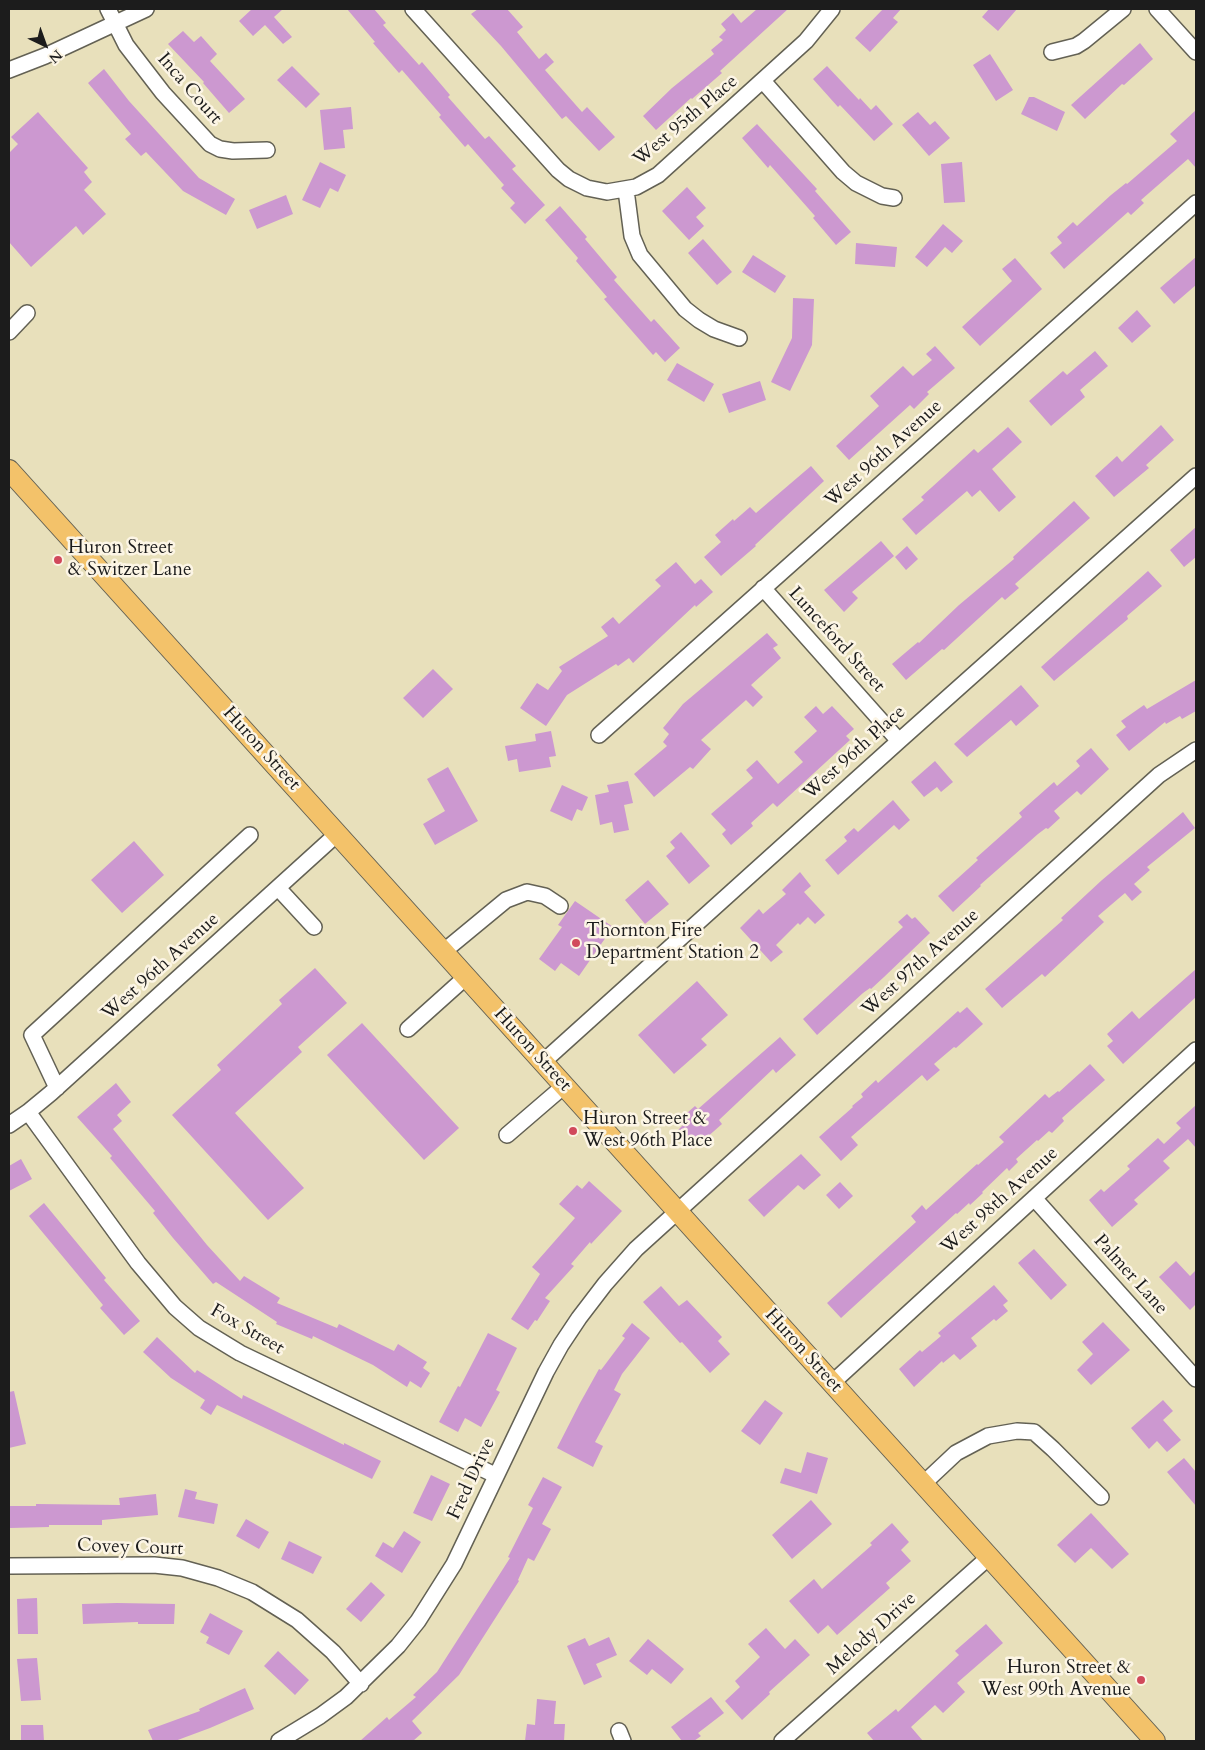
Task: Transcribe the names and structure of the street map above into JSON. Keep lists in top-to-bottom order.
{
  "streets": {
    "main road": ["Huron Street"],
    "street": [
      "Inca Court",
      "West 95th Place",
      "West 96th Avenue",
      "Lunceford Street",
      "West 96th Place",
      "West 97th Avenue",
      "West 98th Avenue",
      "Palmer Lane",
      "Fox Street",
      "Fred Drive",
      "Covey Court",
      "Melody Drive"
    ]
  },
  "crossings": [
    ["West 96th Avenue", "Lunceford Street"],
    ["West 96th Avenue", "Huron Street"],
    ["West 96th Avenue", "Fox Street"],
    ["Lunceford Street", "West 96th Place"],
    ["Huron Street", "West 96th Place"],
    ["Huron Street", "West 97th Avenue"],
    ["Huron Street", "West 98th Avenue"],
    ["Huron Street", "Fred Drive"],
    ["Huron Street", "Melody Drive"],
    ["West 97th Avenue", "Fred Drive"],
    ["West 98th Avenue", "Palmer Lane"],
    ["Fox Street", "Fred Drive"],
    ["Fred Drive", "Covey Court"]
  ],
  "places": [
    "Huron Street & Switzer Lane",
    "Thornton Fire Department Station 2",
    "Huron Street & West 96th Place",
    "Huron Street & West 99th Avenue"
  ],
  "north": "bottom right"
}
